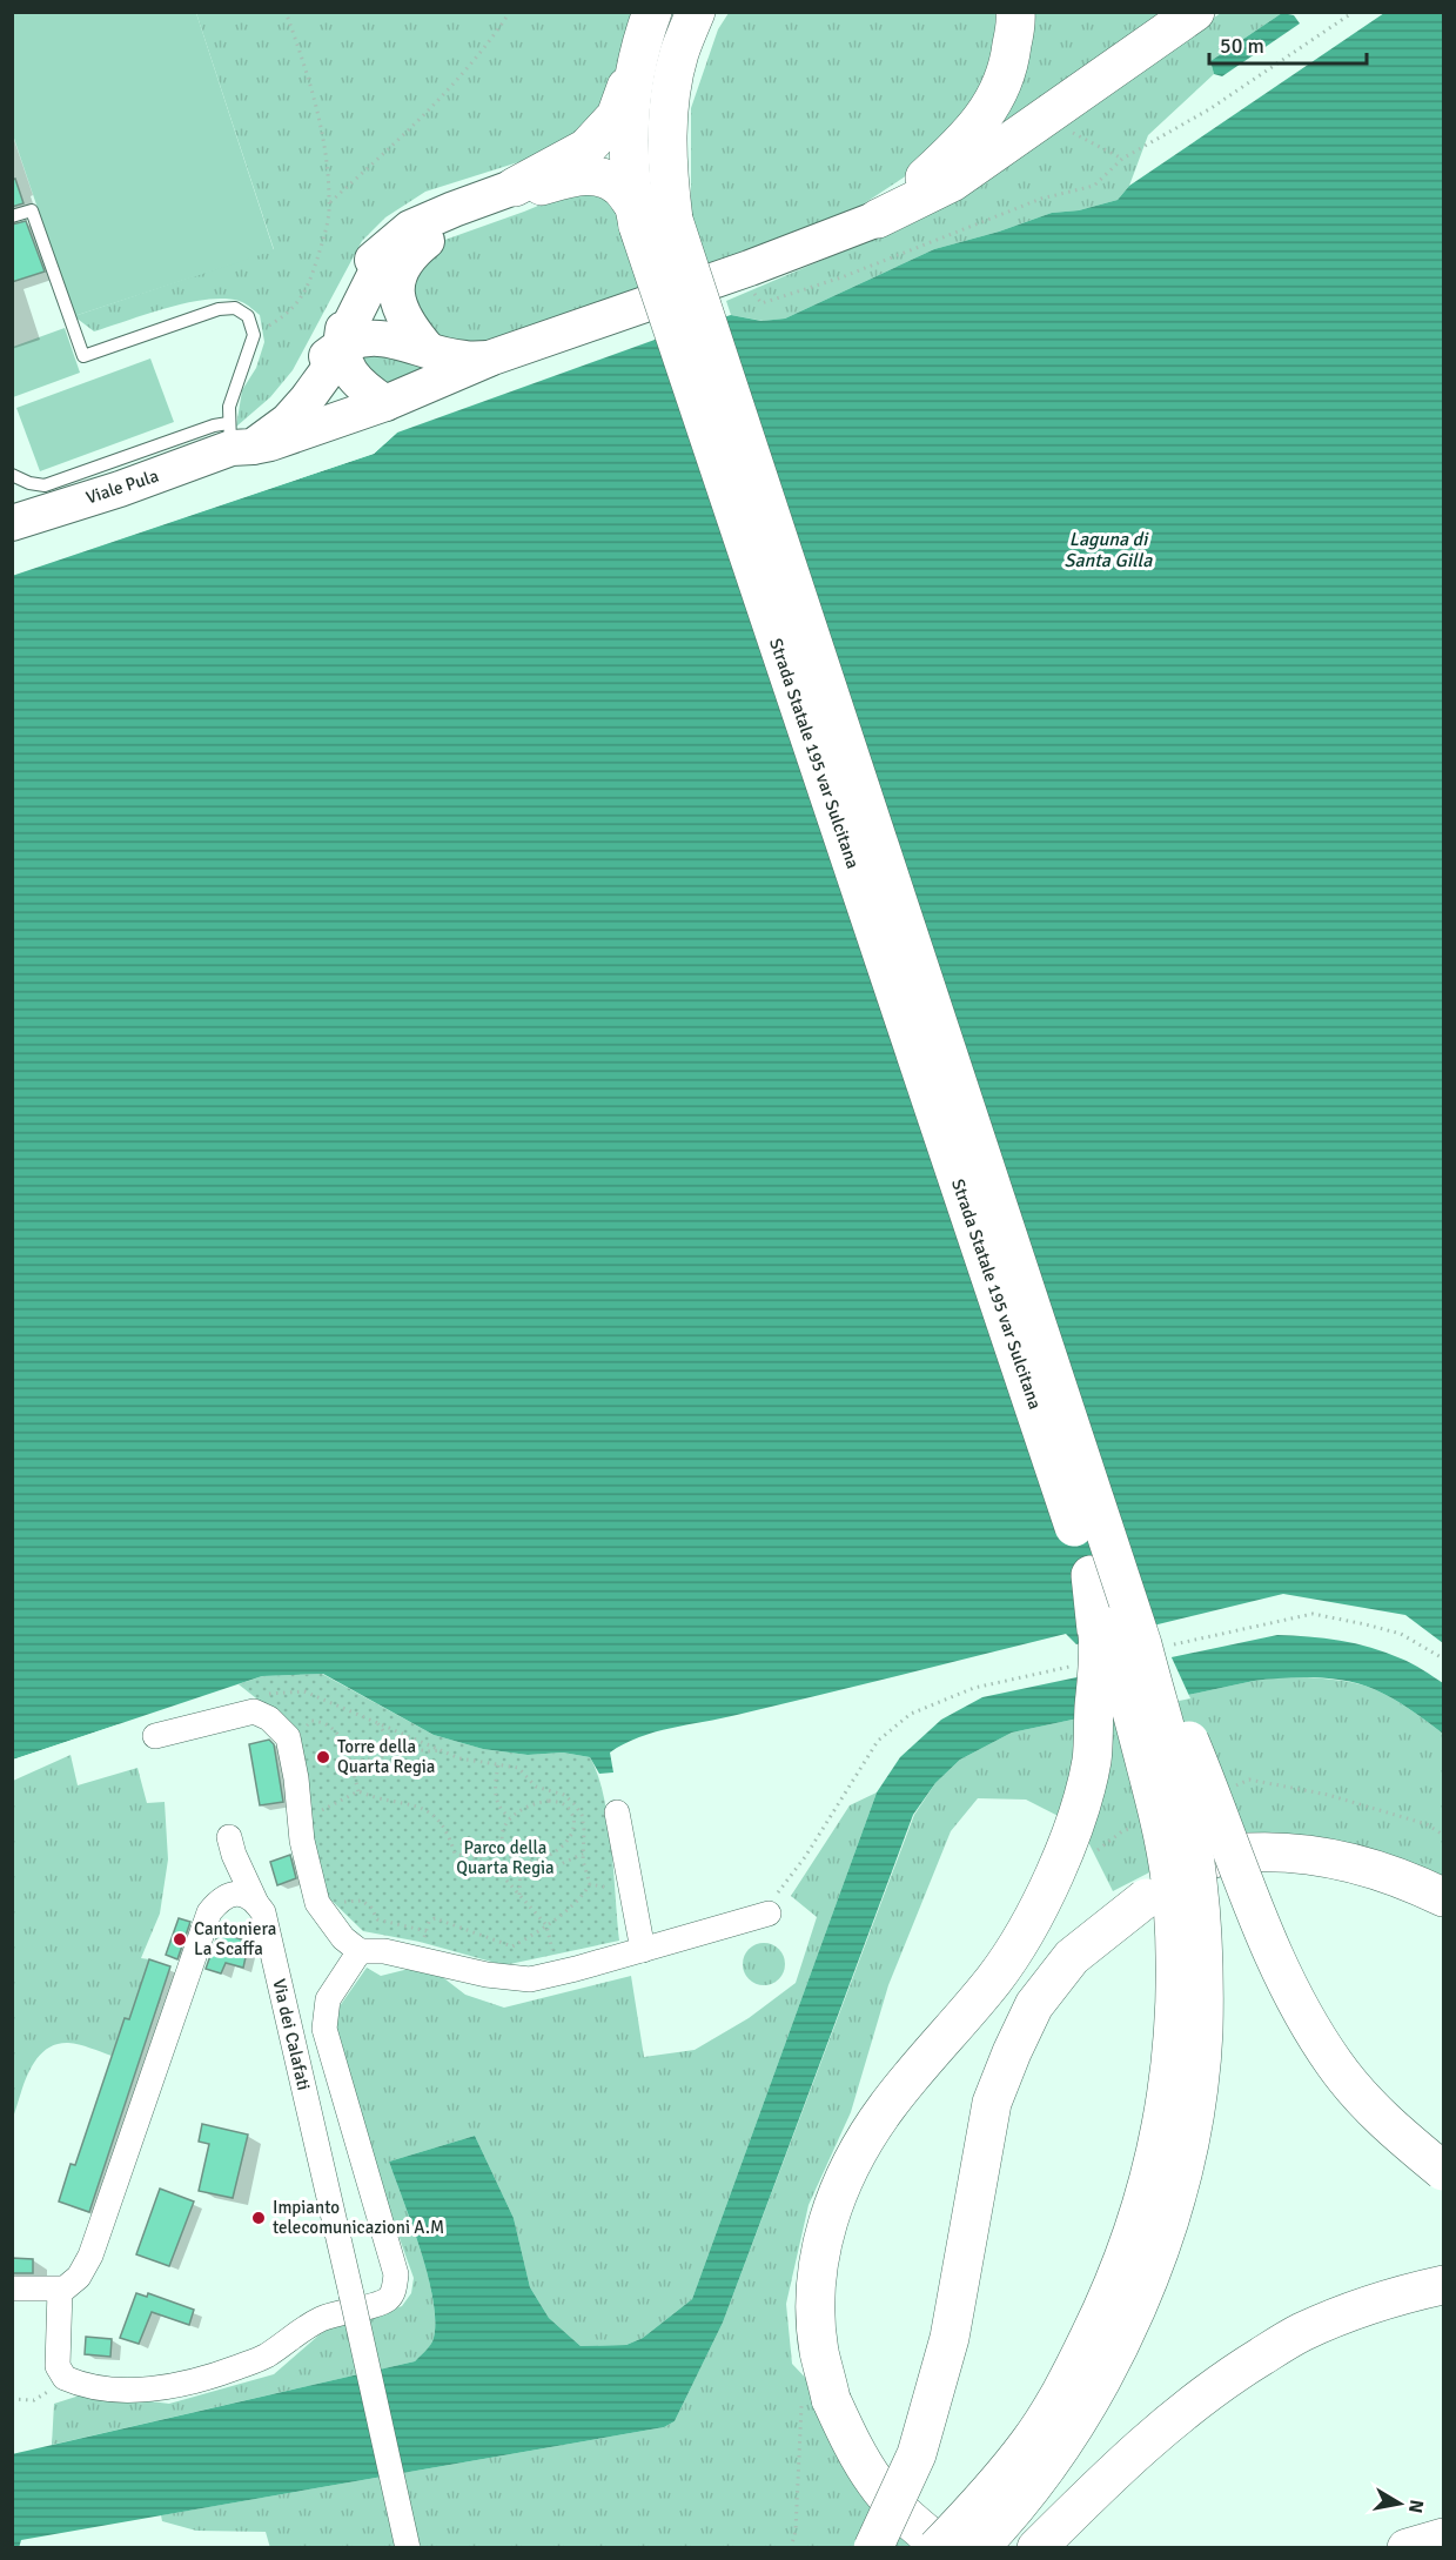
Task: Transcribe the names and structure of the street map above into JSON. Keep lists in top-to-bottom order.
{
  "streets": {
    "highway": ["Strada Statale 195 var Sulcitana"],
    "street": ["Viale Pula", "Via dei Calafati"]
  },
  "water": ["Laguna di Santa Gilla"],
  "parks": ["Parco della Quarta Regia"],
  "places": ["Torre della Quarta Regia", "Cantoniera La Scaffa", "Impianto telecomunicazioni A.M"],
  "scale_bar": "50 m",
  "north": "right"
}
